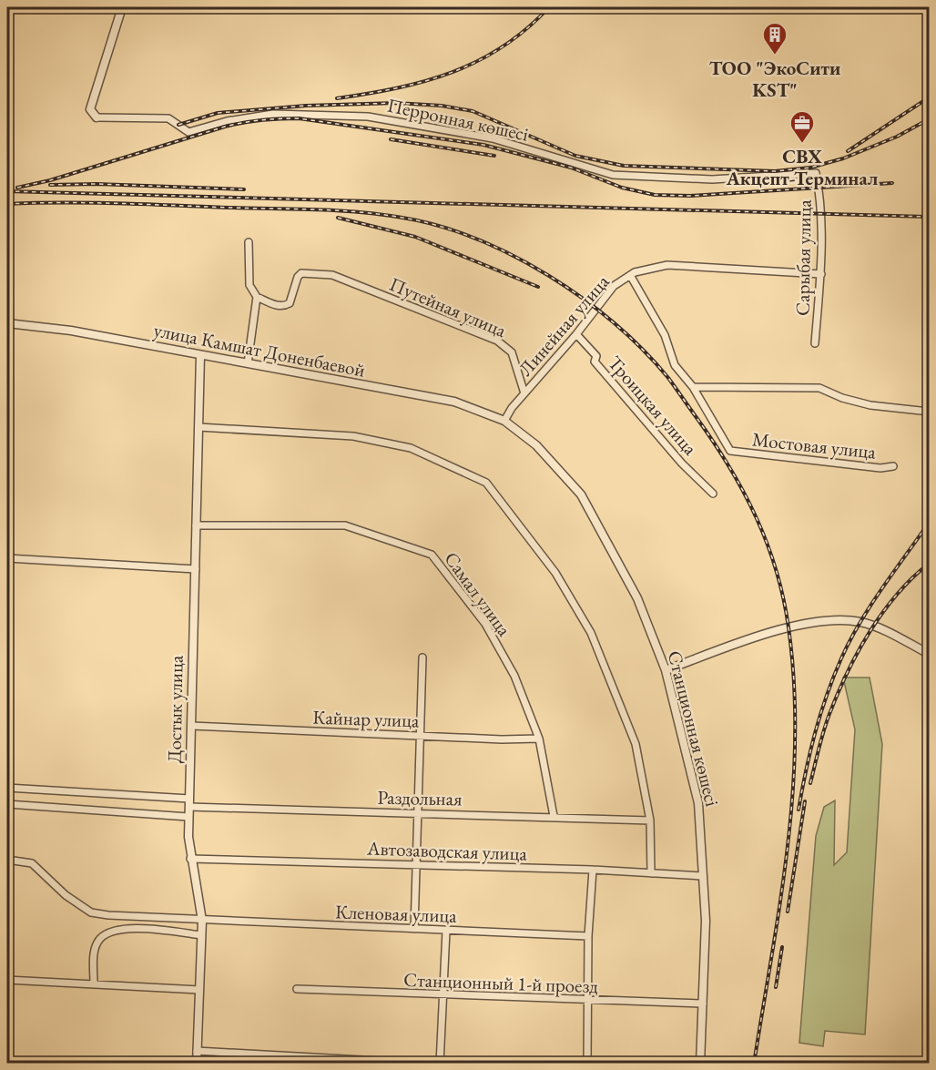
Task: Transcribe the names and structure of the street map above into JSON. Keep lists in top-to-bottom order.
{
  "streets": {
    "street": [
      "Перронная көшесі",
      "Сарыбая улица",
      "Путейная улица",
      "Линейная улица",
      "улица Камшат Доненбаевой",
      "Троицкая улица",
      "Мостовая улица",
      "Самал улица",
      "Достык улица",
      "Кайнар улица",
      "Станционная көшесі",
      "Раздольная",
      "Автозаводская улица",
      "Кленовая улица",
      "Станционный 1-й проезд"
    ]
  },
  "crossings": [
    ["Перронная көшесі", "Сарыбая улица"],
    ["Сарыбая улица", "Линейная улица"],
    ["Путейная улица", "Линейная улица"],
    ["Линейная улица", "улица Камшат Доненбаевой"],
    ["Линейная улица", "Троицкая улица"],
    ["Линейная улица", "Станционная көшесі"],
    ["улица Камшат Доненбаевой", "Достык улица"],
    ["улица Камшат Доненбаевой", "Станционная көшесі"],
    ["Самал улица", "Достык улица"],
    ["Самал улица", "Кайнар улица"],
    ["Самал улица", "Раздольная"],
    ["Достык улица", "Кайнар улица"],
    ["Достык улица", "Раздольная"],
    ["Достык улица", "Автозаводская улица"],
    ["Достык улица", "Кленовая улица"],
    ["Станционная көшесі", "Автозаводская улица"],
    ["Станционная көшесі", "Станционный 1-й проезд"]
  ],
  "places": {
    "building": ["ТОО \"ЭкоСити KST\""],
    "office": ["СВХ Акцепт-Терминал"]
  }
}
